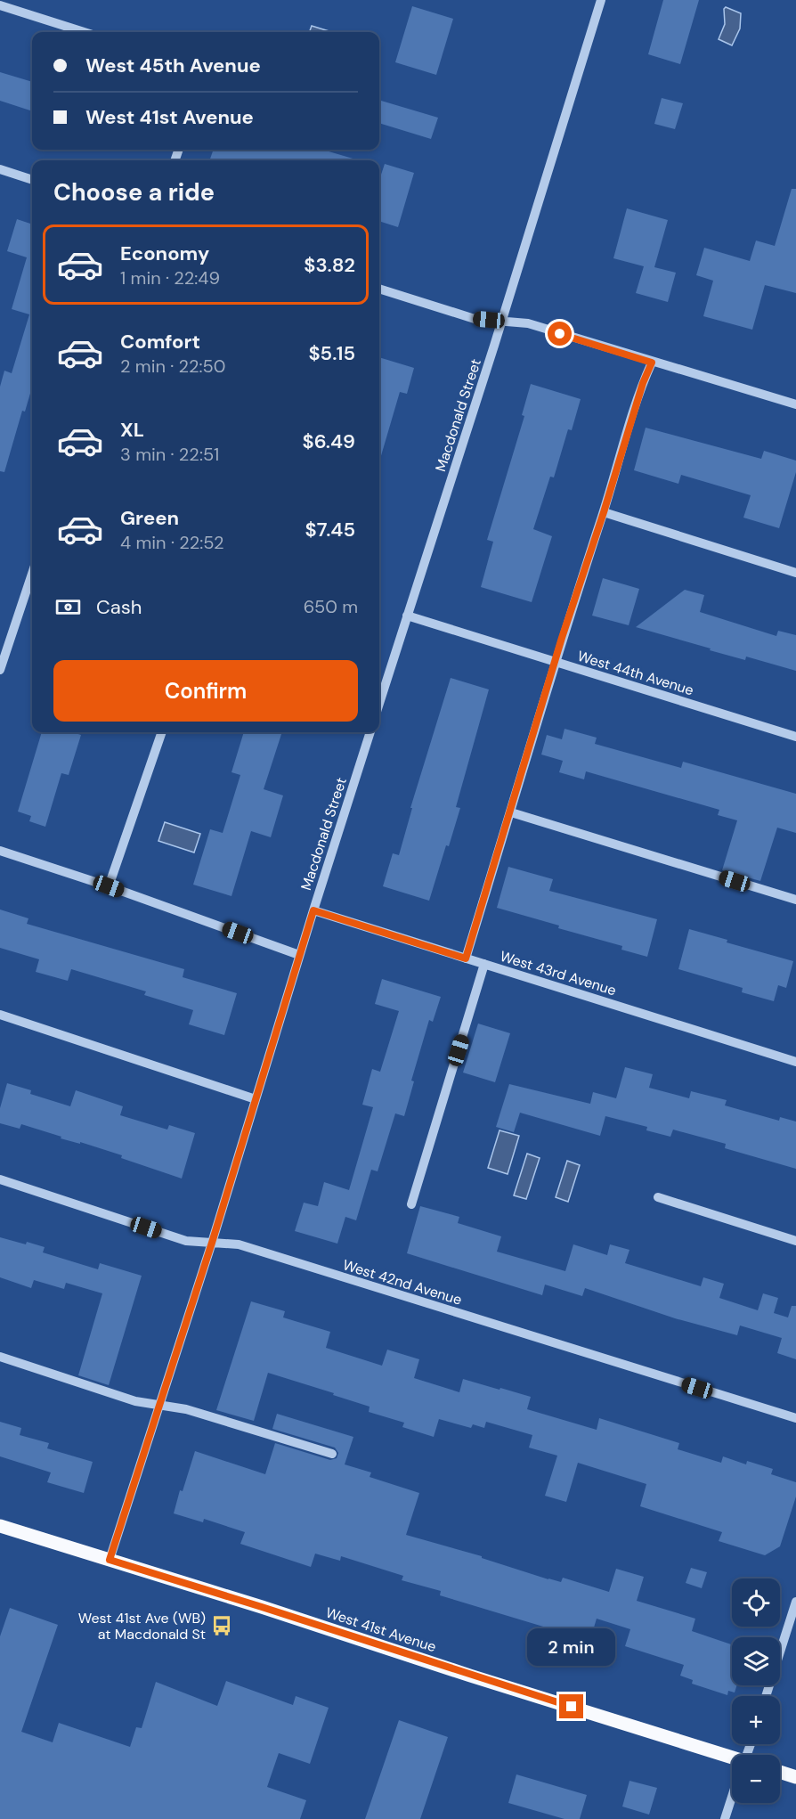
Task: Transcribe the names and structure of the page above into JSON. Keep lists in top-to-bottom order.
{
  "streets": {
    "main road": ["West 41st Avenue"],
    "street": [
      "Macdonald Street",
      "West 44th Avenue",
      "West 43rd Avenue",
      "West 42nd Avenue"
    ]
  },
  "crossings": [
    ["Macdonald Street", "West 44th Avenue"],
    ["Macdonald Street", "West 43rd Avenue"],
    ["Macdonald Street", "West 42nd Avenue"],
    ["Macdonald Street", "West 41st Avenue"]
  ],
  "places": {
    "bus stop": ["West 41st Ave (WB) at Macdonald St"]
  },
  "page": {
    "banner": ["West 45th Avenue", "West 41st Avenue"],
    "heading": "Choose a ride",
    "list": [
      {
        "name": "Economy",
        "note": "1 min · 22:49",
        "value": "$3.82"
      },
      {
        "name": "Comfort",
        "note": "2 min · 22:50",
        "value": "$5.15"
      },
      {
        "name": "XL",
        "note": "3 min · 22:51",
        "value": "$6.49"
      },
      {
        "name": "Green",
        "note": "4 min · 22:52",
        "value": "$7.45"
      }
    ],
    "pay": ["Cash", "650 m"],
    "buttons": "Confirm",
    "map_buttons": ["+", "−"],
    "bubble": "2 min"
  }
}
